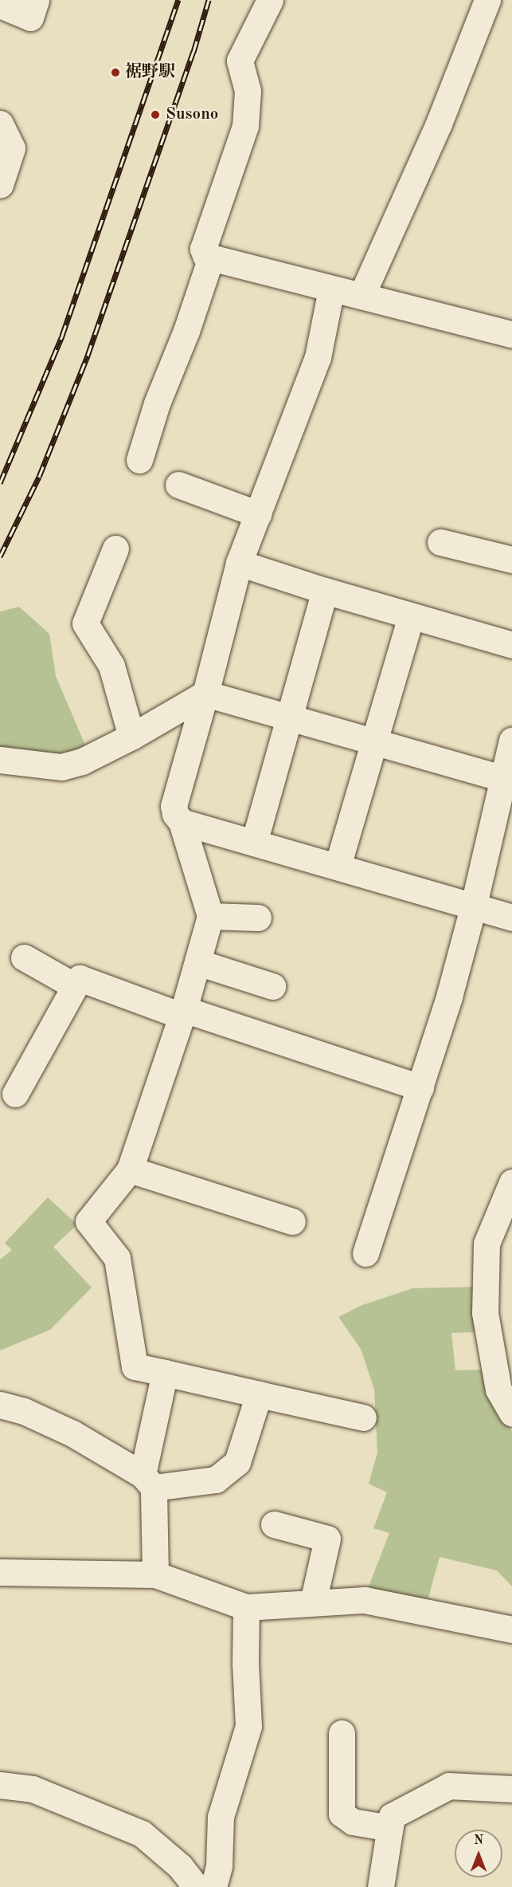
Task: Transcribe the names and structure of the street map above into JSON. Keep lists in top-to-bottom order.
{
  "places": ["裾野駅", "Susono"],
  "north": "top"
}
